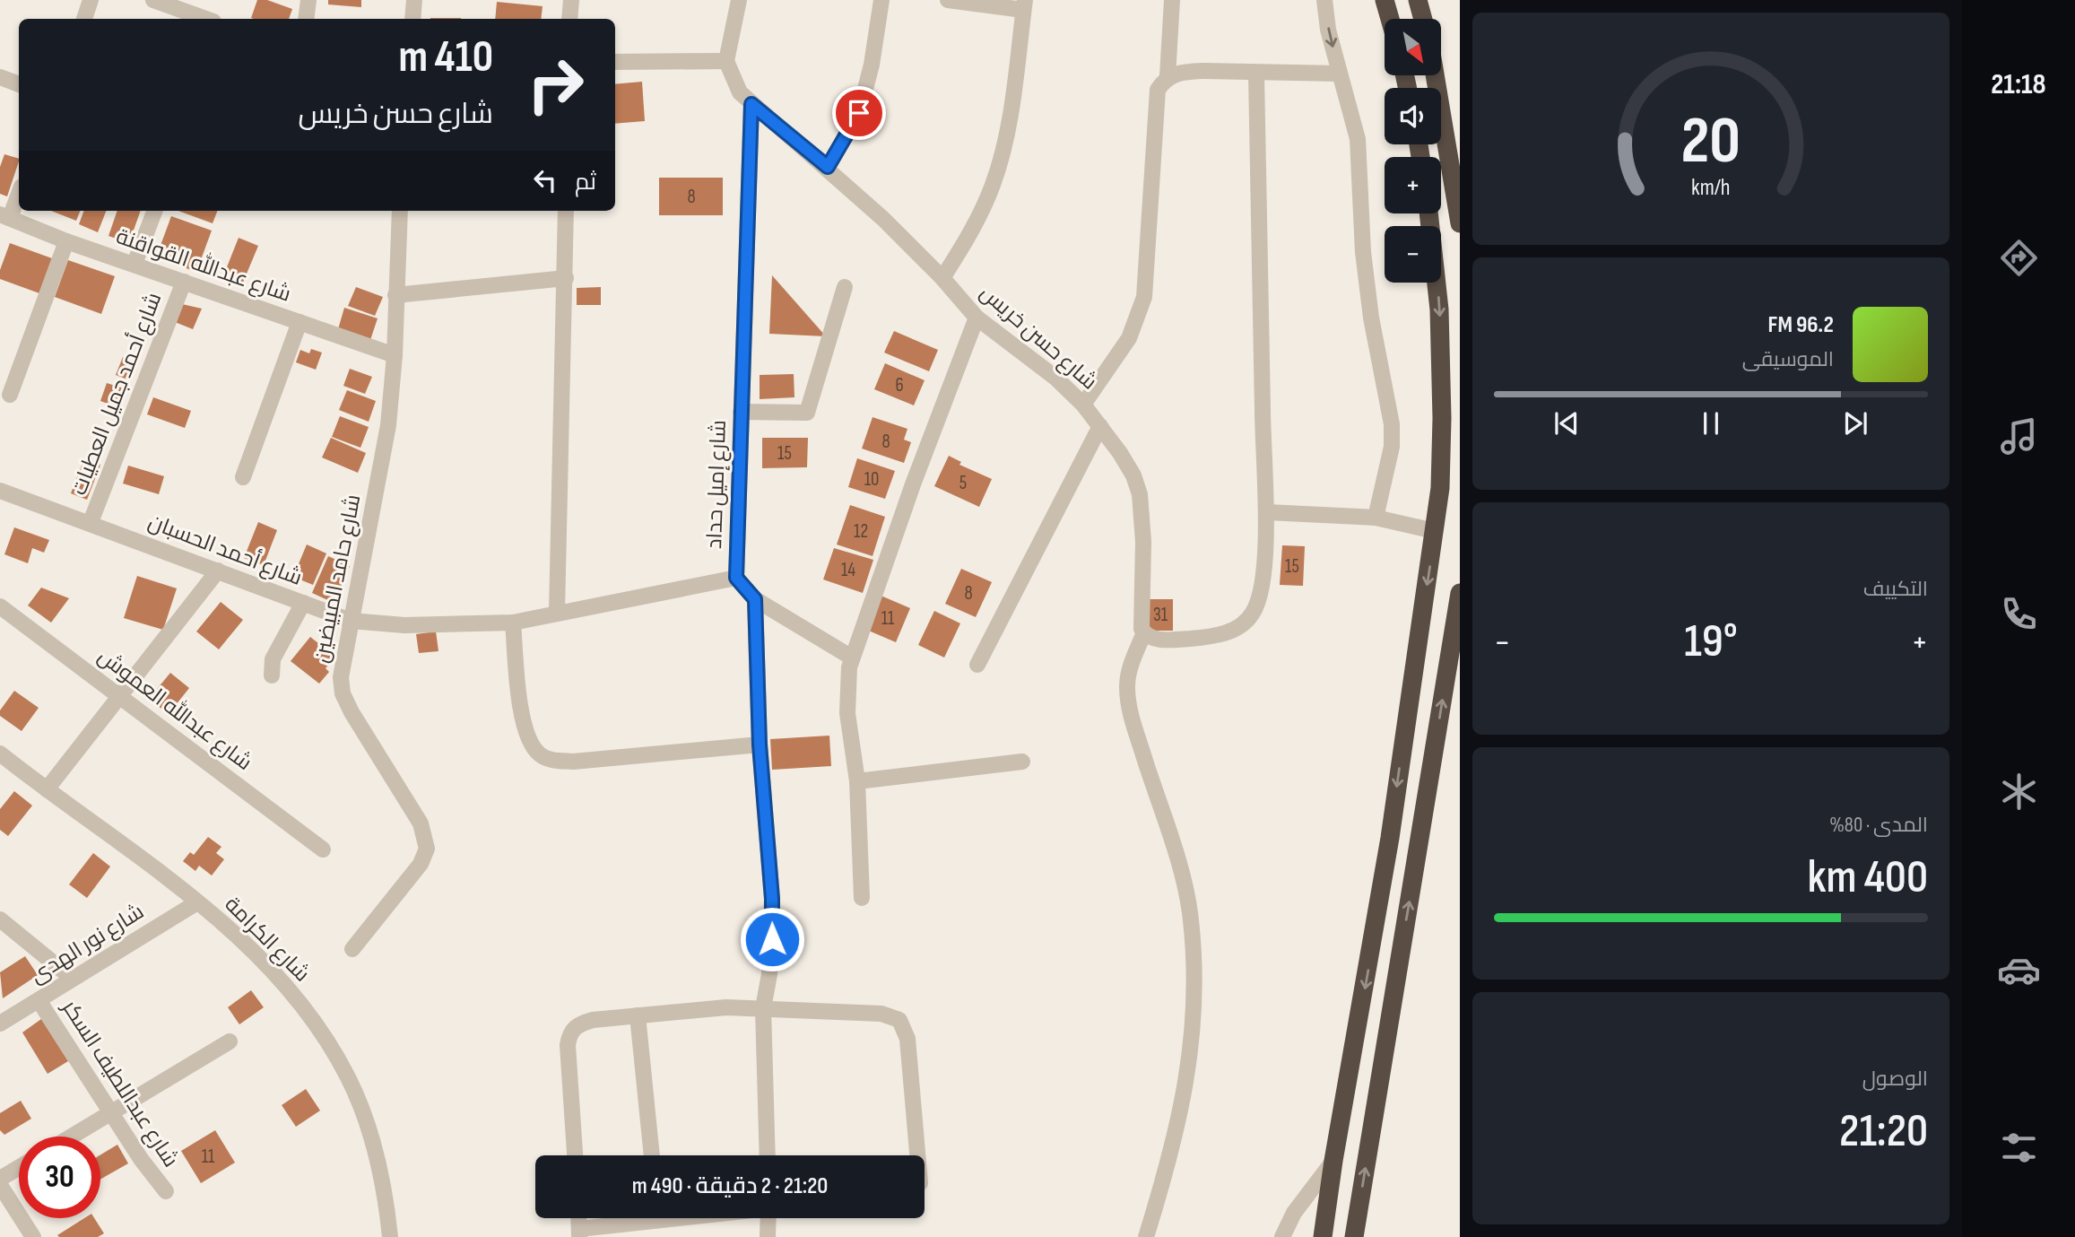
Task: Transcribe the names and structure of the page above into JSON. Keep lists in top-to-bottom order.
{
  "streets": {
    "street": [
      "شارع عبدالله القواقنة",
      "شارع حسن خريس",
      "شارع أحمد جميل العطيات",
      "شارع إميل حداد",
      "شارع أحمد الحسبان",
      "شارع حامد المبيضين",
      "شارع عبدالله العموش",
      "شارع الكرامة",
      "شارع نور الهدى",
      "شارع عبداللطيف السكر"
    ]
  },
  "crossings": [
    ["شارع عبدالله القواقنة", "شارع أحمد جميل العطيات"],
    ["شارع عبدالله القواقنة", "شارع حامد المبيضين"],
    ["شارع حسن خريس", "شارع إميل حداد"],
    ["شارع أحمد جميل العطيات", "شارع أحمد الحسبان"],
    ["شارع إميل حداد", "شارع أحمد الحسبان"],
    ["شارع أحمد الحسبان", "شارع حامد المبيضين"],
    ["شارع الكرامة", "شارع نور الهدى"],
    ["شارع نور الهدى", "شارع عبداللطيف السكر"]
  ],
  "house_numbers": [
    "8",
    "6",
    "8",
    "15",
    "10",
    "5",
    "12",
    "15",
    "14",
    "8",
    "31",
    "11",
    "11"
  ],
  "north": "bottom right",
  "page": {
    "tabs": "21:18",
    "map_buttons": ["+", "−"],
    "turn": ["410 m", "شارع حسن خريس"],
    "then": "ثم",
    "song": ["96.2 FM", "الموسيقى"],
    "tile": [
      "التكييف",
      ["المدى · 80%", "400 km"],
      ["الوصول", "21:20"]
    ],
    "heat": ["−", "19°", "+"],
    "limit": "30",
    "trip": "21:20 · 2 دقيقة · 490 m",
    "gauge": ["20", "km/h"]
  }
}
